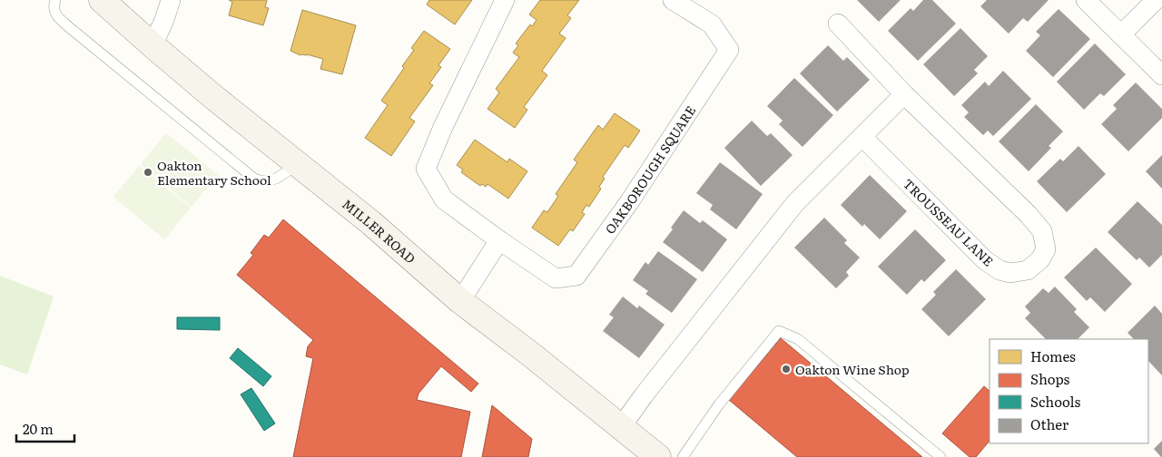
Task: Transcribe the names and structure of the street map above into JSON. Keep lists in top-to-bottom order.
{
  "streets": {
    "street": ["OAKBOROUGH SQUARE", "TROUSSEAU LANE", "MILLER ROAD"]
  },
  "places": ["Oakton Elementary School", "Oakton Wine Shop"],
  "legend": [
    "Homes",
    "Shops",
    "Schools",
    "Other"
  ],
  "scale_bar": "20 m"
}
